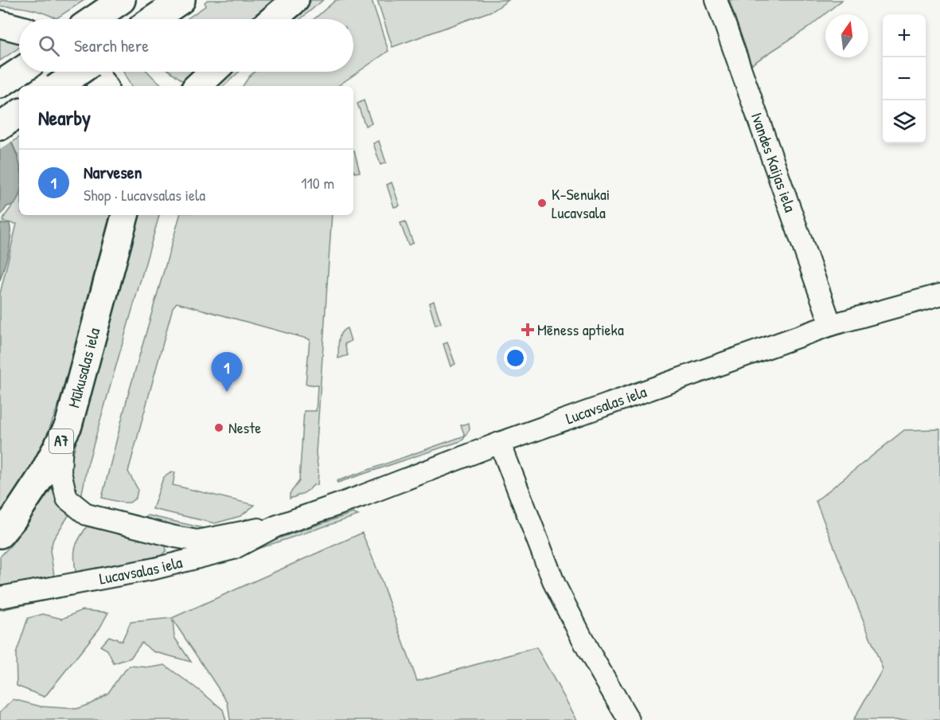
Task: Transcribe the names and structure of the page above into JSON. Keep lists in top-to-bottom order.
{
  "streets": {
    "highway": ["Mūkusalas iela", "A7"],
    "street": ["Ivandes Kaijas iela", "Lucavsalas iela"]
  },
  "crossings": [
    ["Ivandes Kaijas iela", "Lucavsalas iela"],
    ["Mūkusalas iela", "Lucavsalas iela"]
  ],
  "places": {
    "other": ["K-Senukai Lucavsala", "Neste"],
    "health": ["Mēness aptieka"]
  },
  "north": "top",
  "page": {
    "map_buttons": ["+", "−"],
    "search": "Search here",
    "heading": "Nearby",
    "list": [
      {
        "mark": "1",
        "name": "Narvesen",
        "note": "Shop · Lucavsalas iela",
        "value": "110 m"
      }
    ],
    "pins": "1"
  }
}
